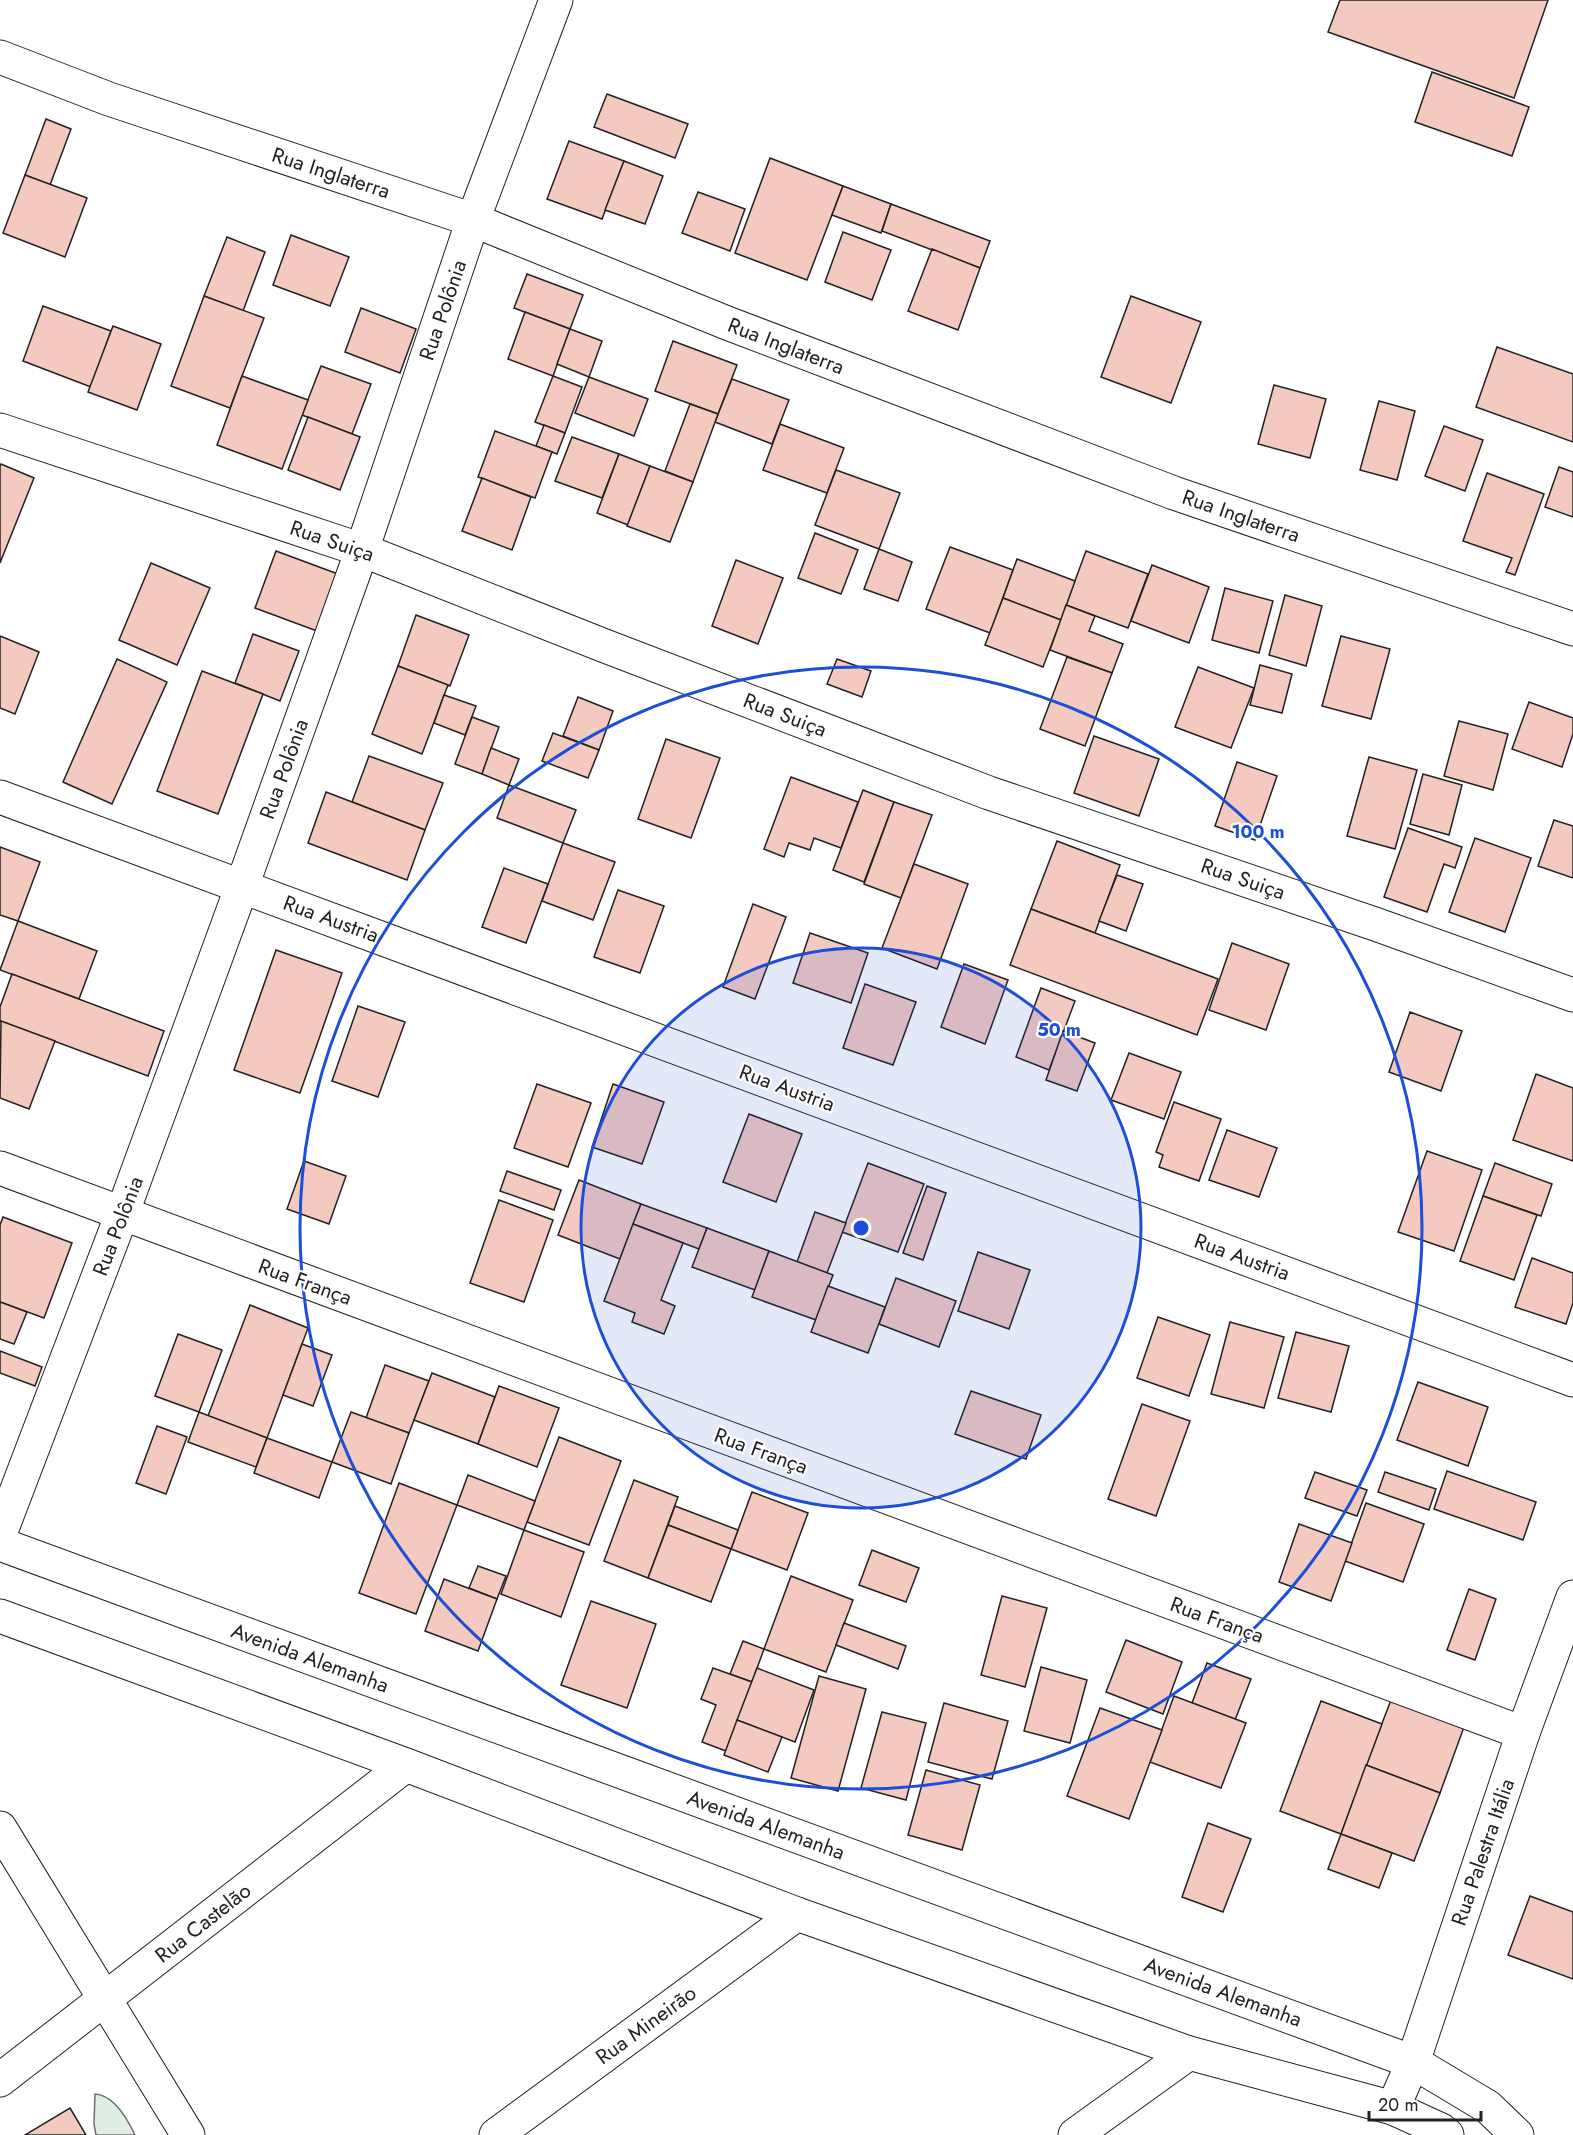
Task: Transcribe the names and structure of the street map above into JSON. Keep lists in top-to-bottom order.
{
  "streets": {
    "street": [
      "Rua Inglaterra",
      "Rua Polônia",
      "Rua Suiça",
      "Rua Austria",
      "Rua França",
      "Avenida Alemanha",
      "Rua Palestra Itália",
      "Rua Castelão",
      "Rua Mineirão"
    ]
  },
  "crossings": [
    ["Rua Inglaterra", "Rua Polônia"],
    ["Rua Polônia", "Rua Suiça"],
    ["Rua Polônia", "Rua Austria"],
    ["Rua Polônia", "Rua França"],
    ["Rua França", "Rua Palestra Itália"],
    ["Avenida Alemanha", "Rua Palestra Itália"]
  ],
  "scale_bar": "20 m",
  "rings": ["100 m", "50 m"]
}
